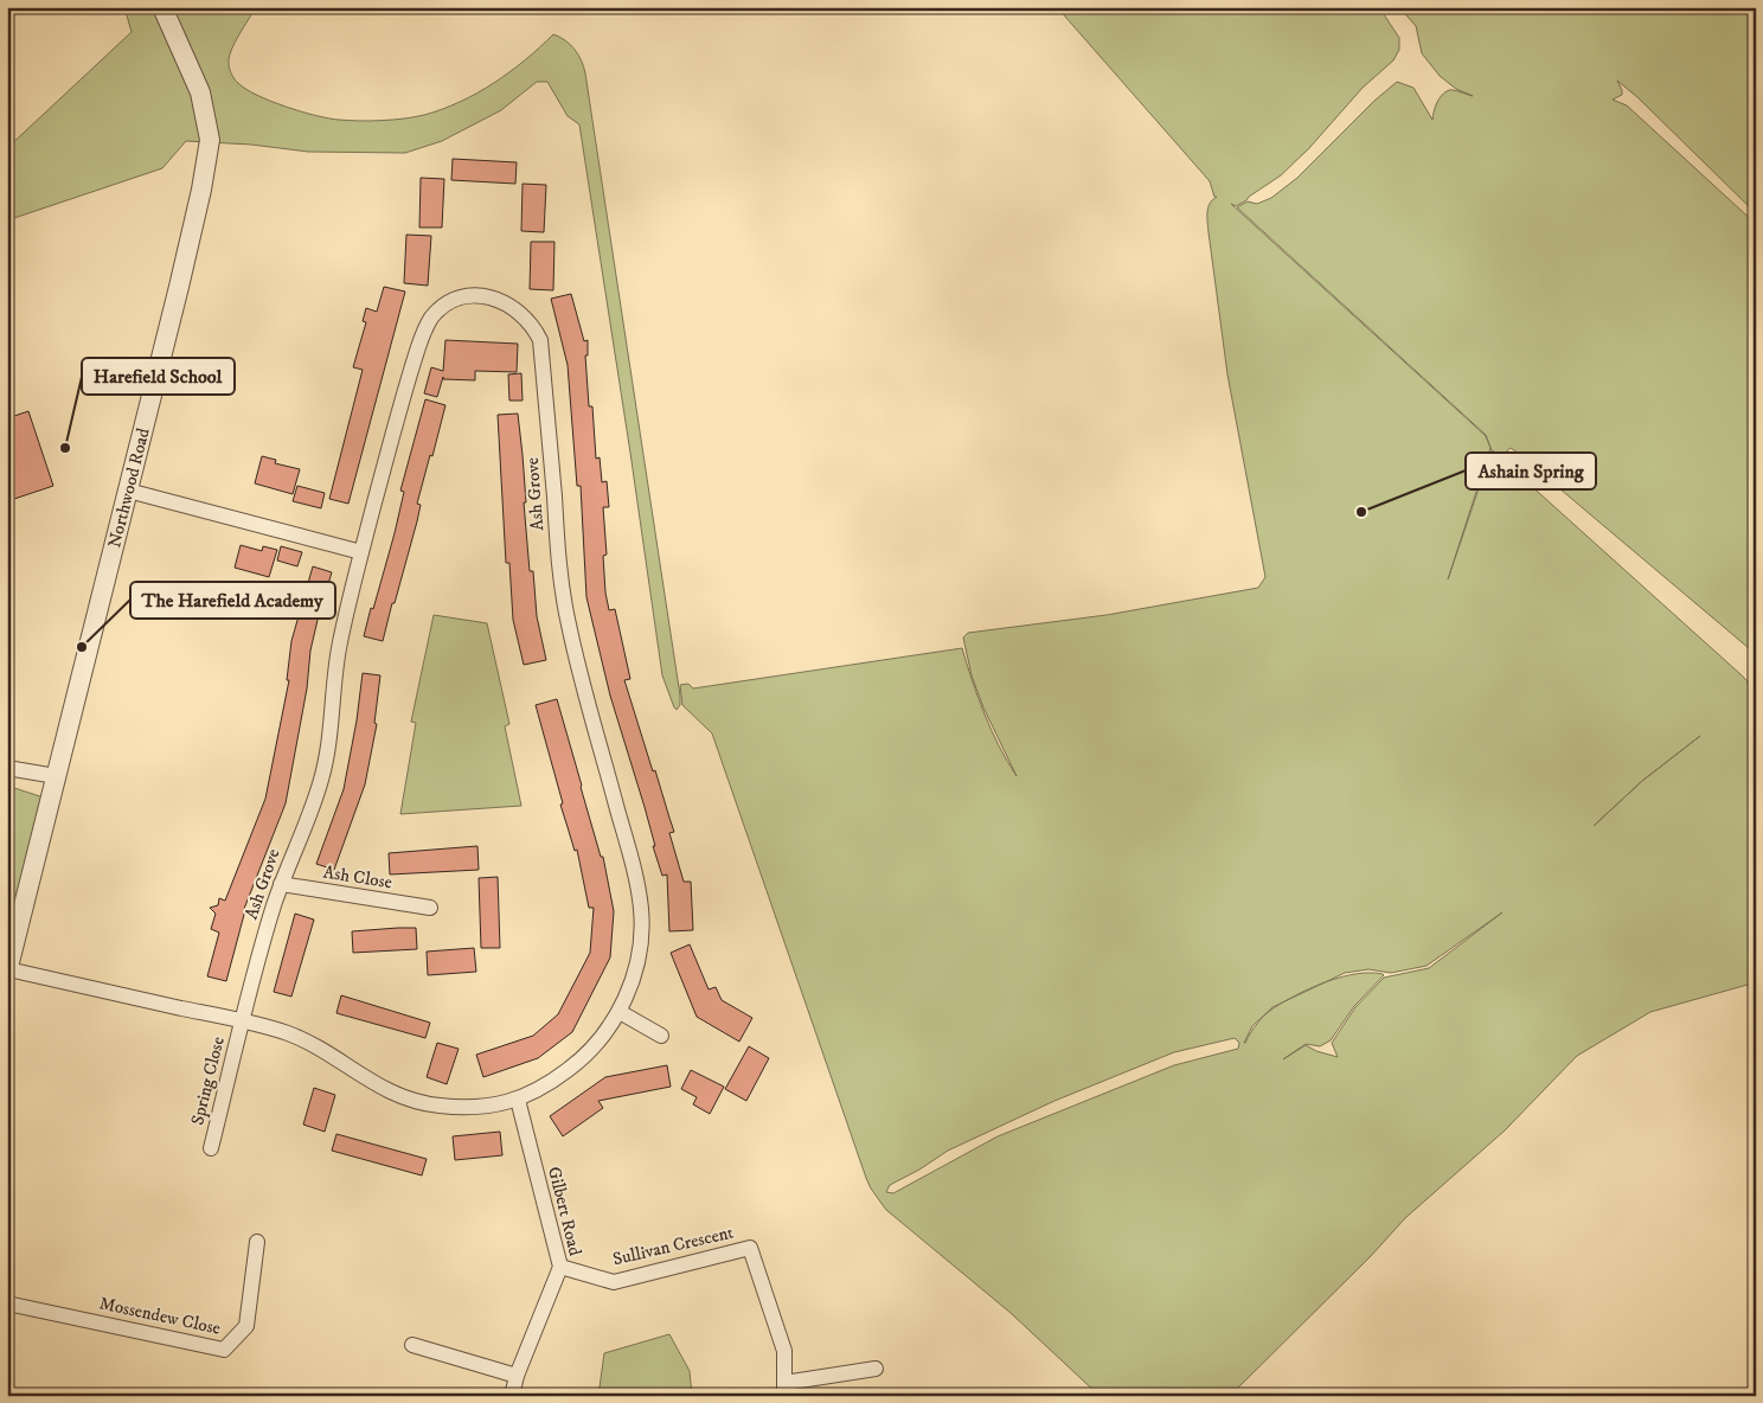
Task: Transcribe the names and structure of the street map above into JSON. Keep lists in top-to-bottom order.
{
  "streets": {
    "street": [
      "Northwood Road",
      "Ash Grove",
      "Ash Close",
      "Spring Close",
      "Gilbert Road",
      "Sullivan Crescent",
      "Mossendew Close"
    ]
  },
  "crossings": [
    ["Northwood Road", "Ash Grove"],
    ["Ash Grove", "Ash Close"],
    ["Ash Grove", "Spring Close"],
    ["Ash Grove", "Gilbert Road"],
    ["Gilbert Road", "Sullivan Crescent"]
  ],
  "places": ["Harefield School", "Ashain Spring", "The Harefield Academy"]
}
